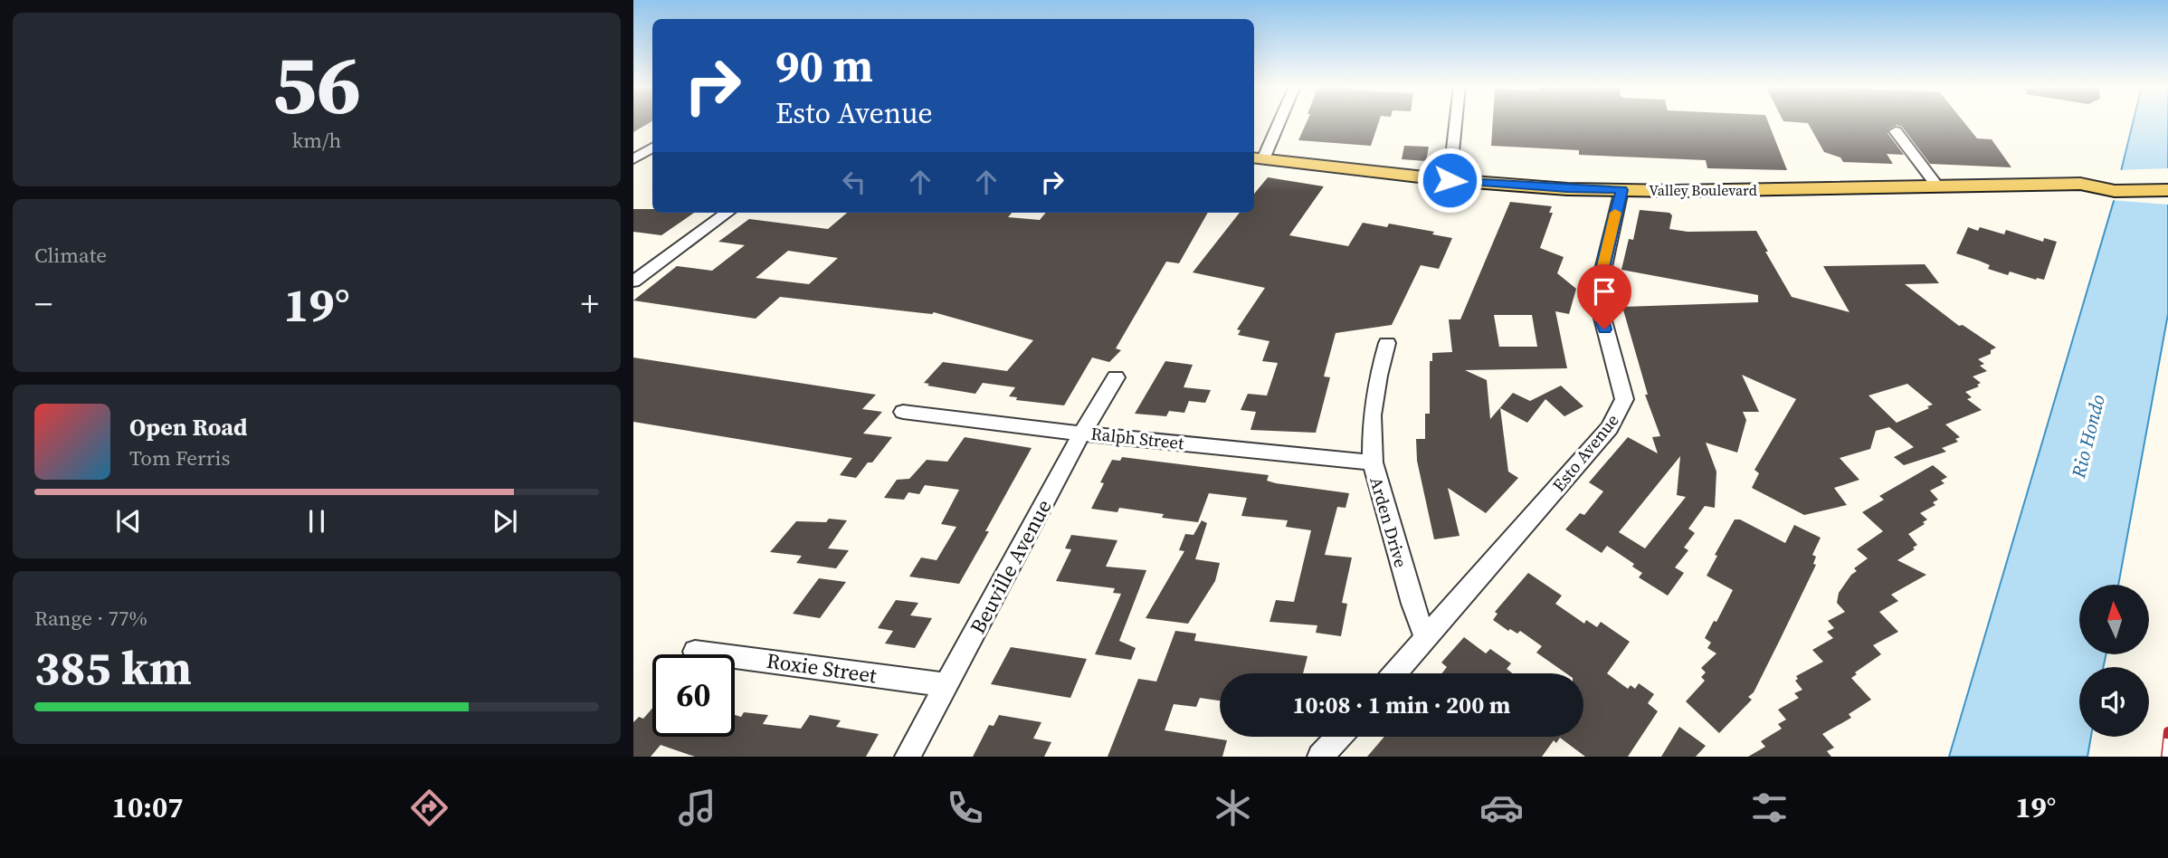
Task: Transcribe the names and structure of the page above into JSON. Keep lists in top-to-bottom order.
{
  "streets": {
    "main road": ["Valley Boulevard"],
    "street": [
      "Ralph Street",
      "Esto Avenue",
      "Arden Drive",
      "Beuville Avenue",
      "Roxie Street"
    ]
  },
  "crossings": [
    ["Valley Boulevard", "Esto Avenue"],
    ["Ralph Street", "Arden Drive"],
    ["Ralph Street", "Beuville Avenue"],
    ["Esto Avenue", "Arden Drive"],
    ["Beuville Avenue", "Roxie Street"]
  ],
  "water": ["Rio Hondo"],
  "north": "top",
  "page": {
    "tile": [
      ["56", "km/h"],
      "Climate",
      ["Range · 77%", "385 km"]
    ],
    "turn": ["90 m", "Esto Avenue"],
    "heat": ["−", "19°", "+"],
    "song": ["Open Road", "Tom Ferris"],
    "limit": "60",
    "trip": "10:08 · 1 min · 200 m",
    "tabs": ["10:07", "19°"]
  }
}
